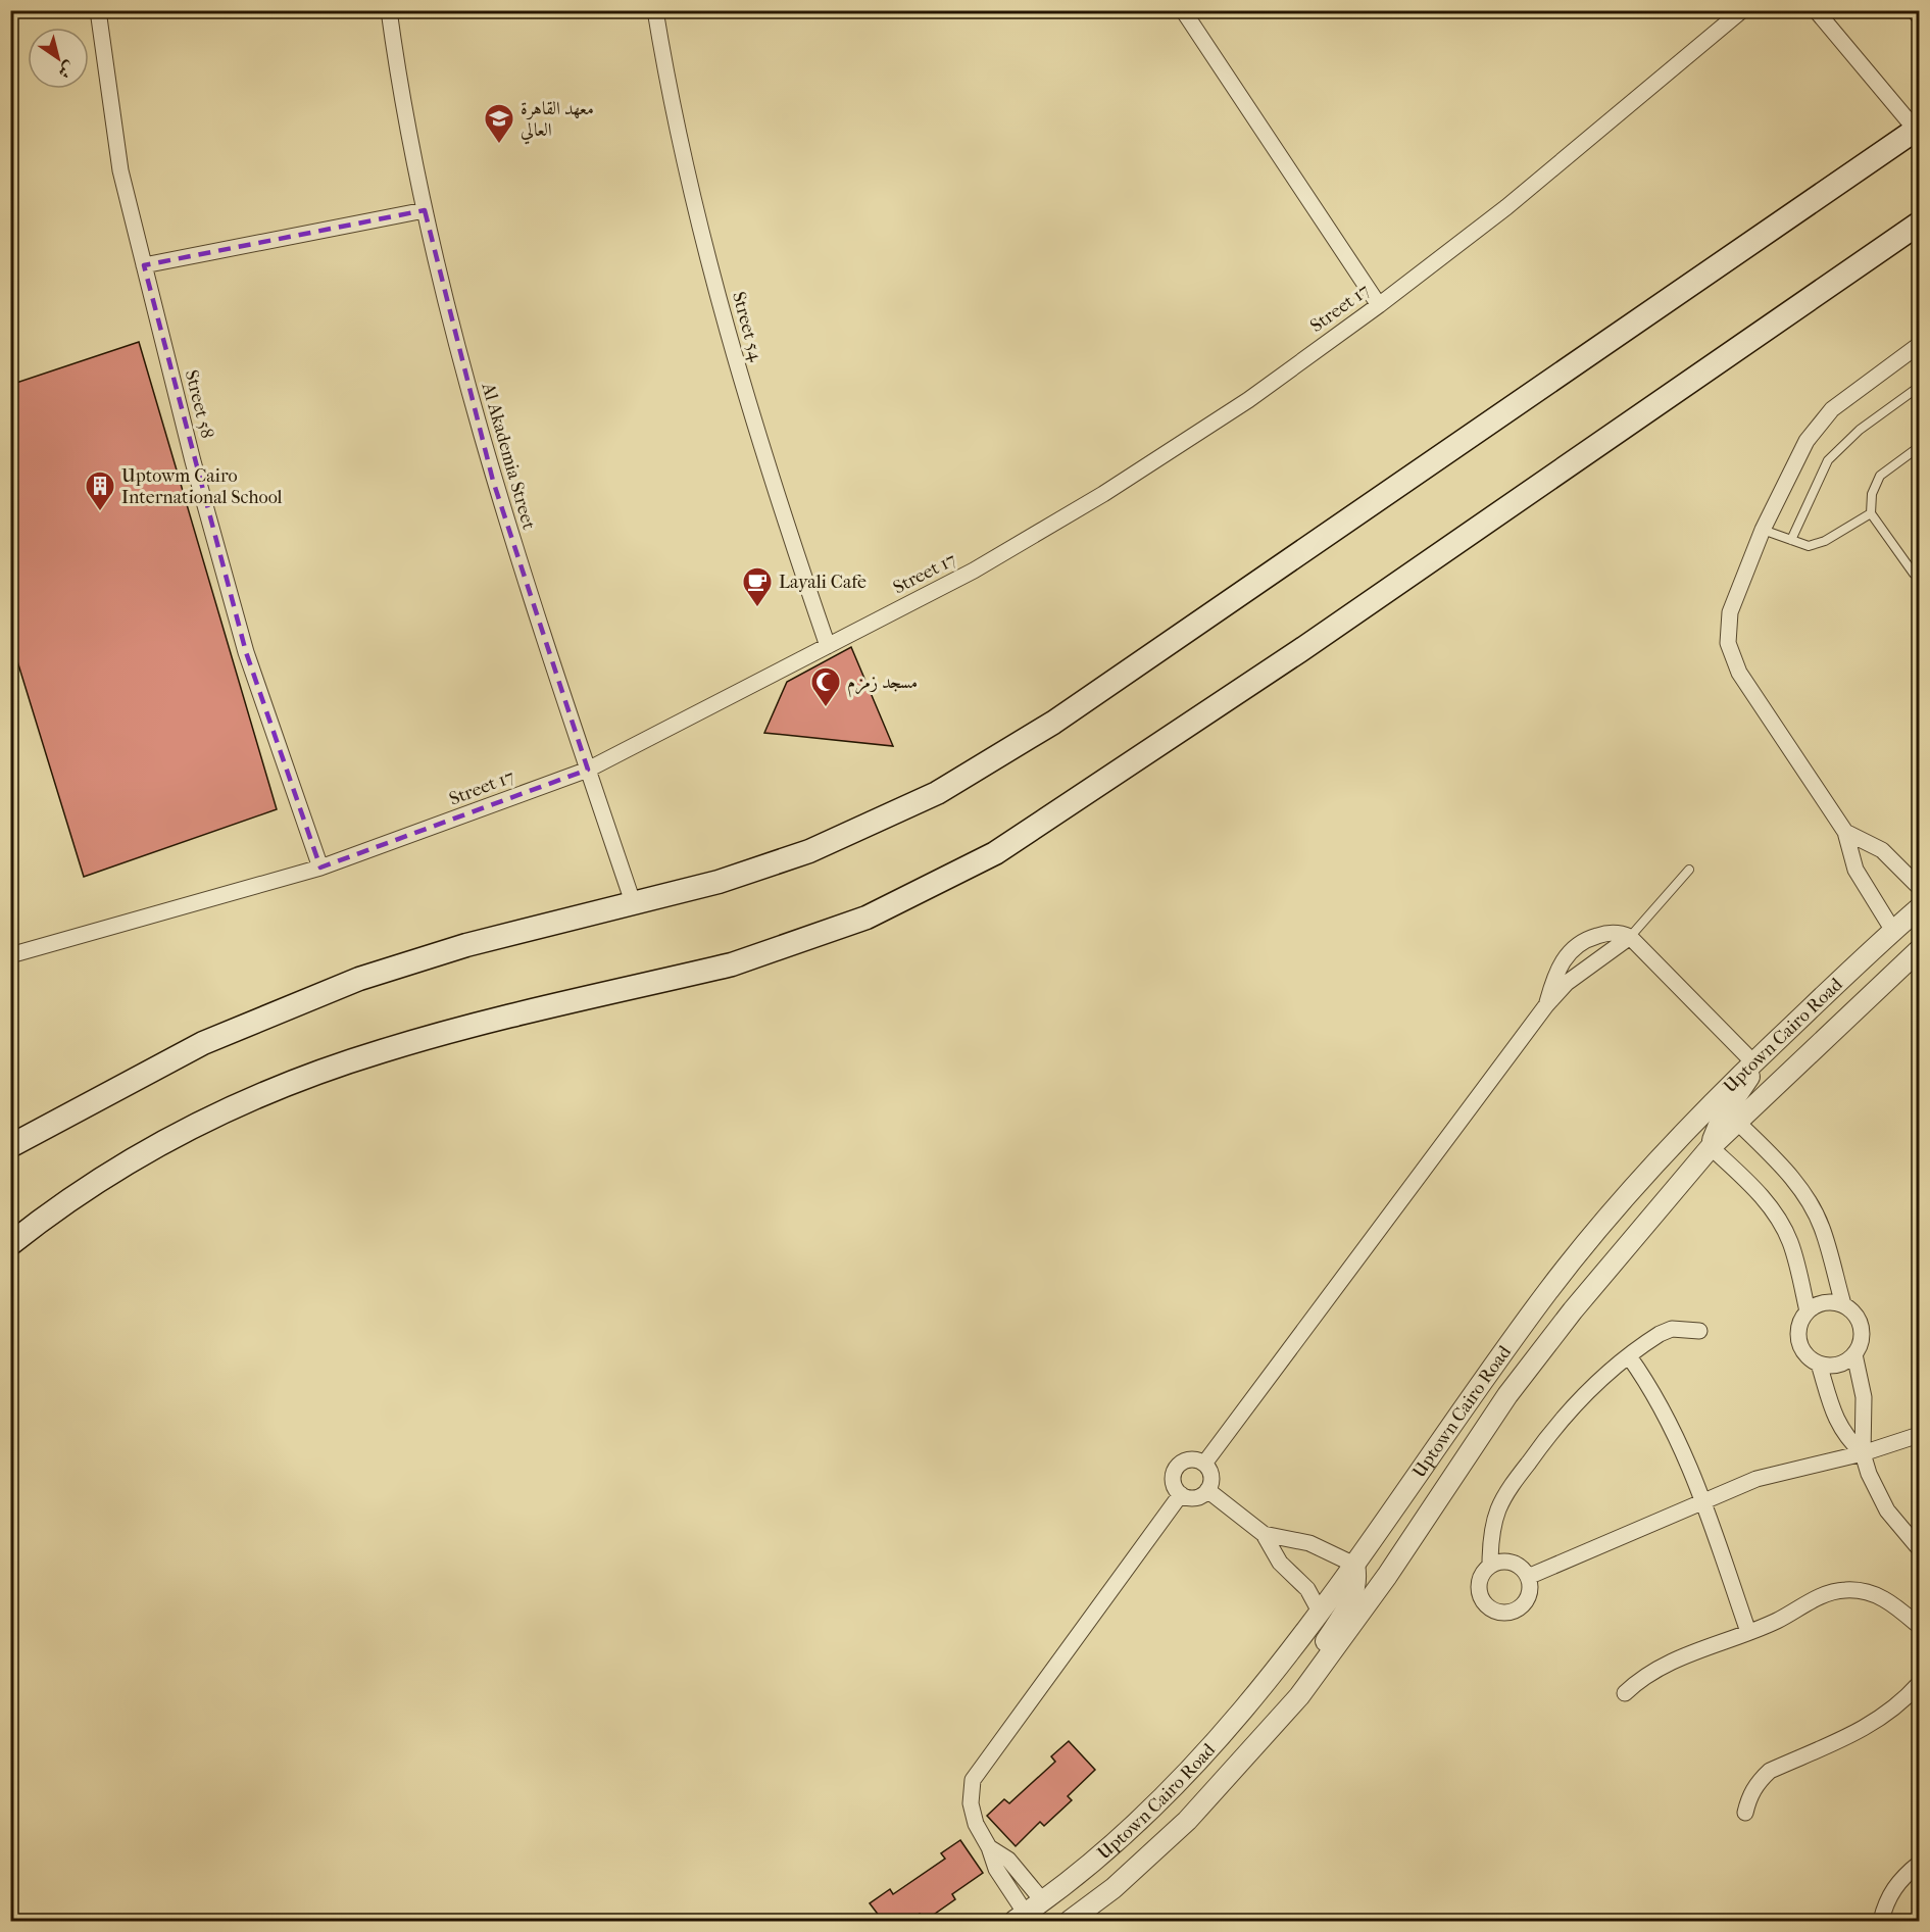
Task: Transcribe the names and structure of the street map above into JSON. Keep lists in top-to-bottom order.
{
  "streets": {
    "street": [
      "Street 17",
      "Street 54",
      "Street 58",
      "Al Akademia Street",
      "Uptown Cairo Road"
    ]
  },
  "crossings": [
    ["Street 17", "Street 54"],
    ["Street 17", "Street 58"],
    ["Street 17", "Al Akademia Street"]
  ],
  "places": {
    "school or university": ["معهد القاهرة العالي"],
    "building": ["Uptowm Cairo International School"],
    "cafe": ["Layali Cafe"],
    "mosque": ["مسجد زمزم"]
  },
  "north": "bottom right"
}
